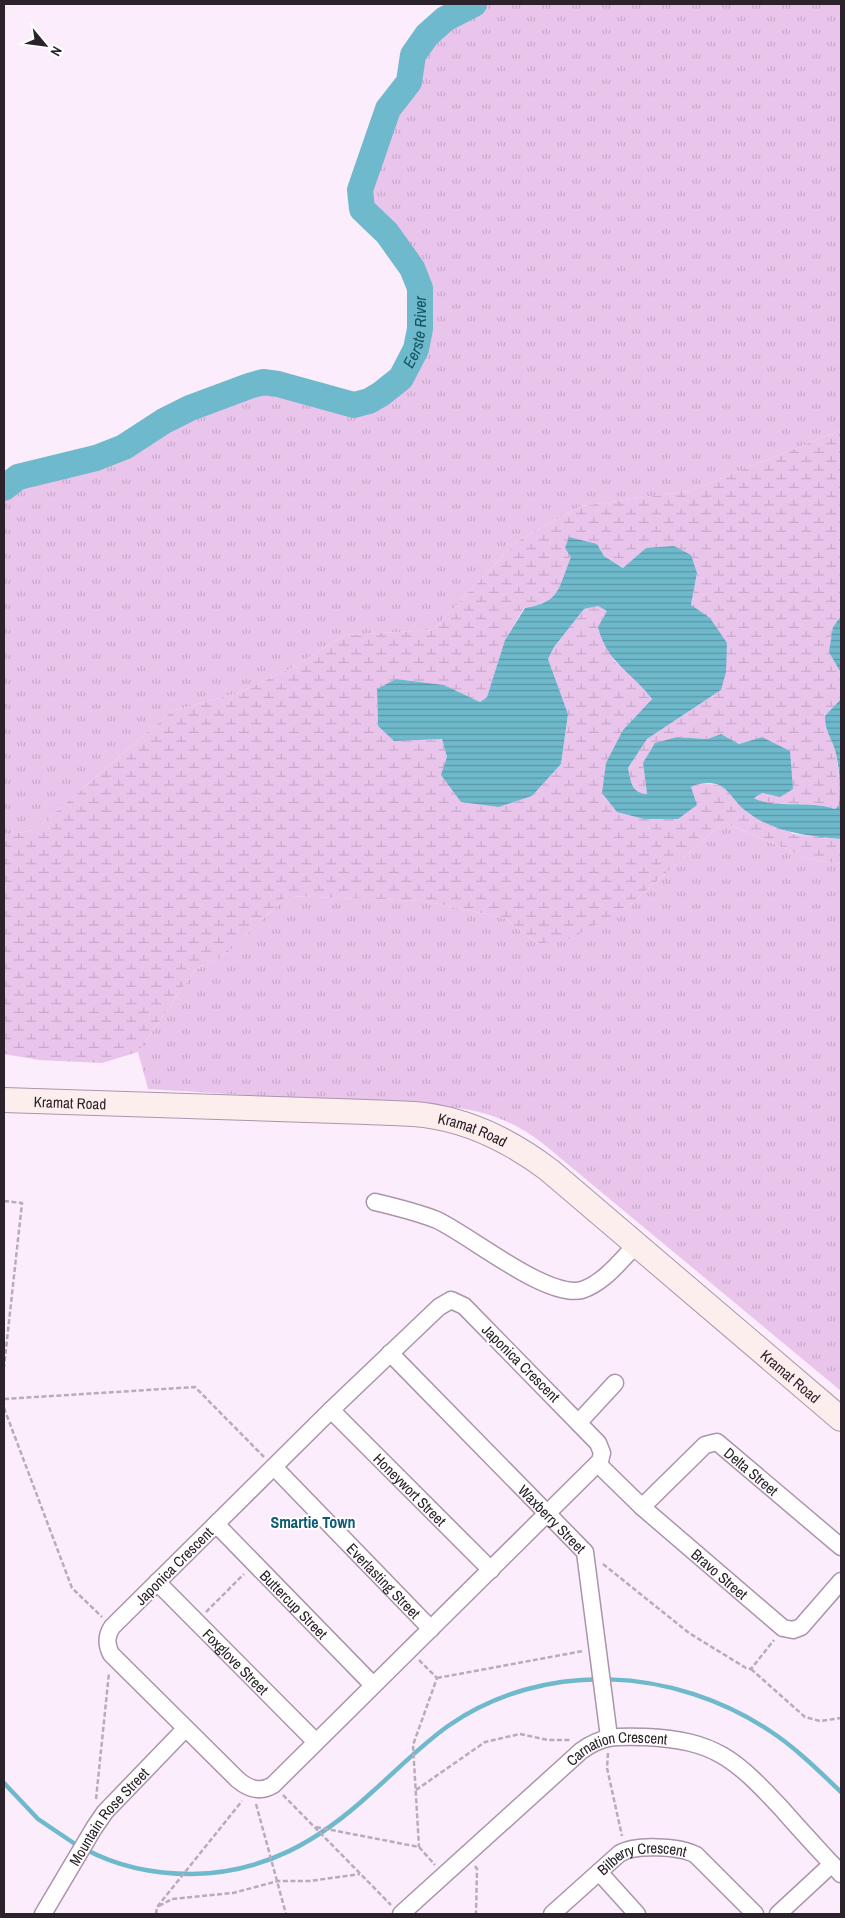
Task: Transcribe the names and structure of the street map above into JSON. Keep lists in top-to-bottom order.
{
  "streets": {
    "street": [
      "Kramat Road",
      "Japonica Crescent",
      "Delta Street",
      "Honeywort Street",
      "Waxberry Street",
      "Bravo Street",
      "Everlasting Street",
      "Buttercup Street",
      "Foxglove Street",
      "Carnation Crescent",
      "Mountain Rose Street",
      "Bilberry Crescent"
    ]
  },
  "crossings": [
    ["Japonica Crescent", "Honeywort Street"],
    ["Japonica Crescent", "Waxberry Street"],
    ["Japonica Crescent", "Bravo Street"],
    ["Japonica Crescent", "Everlasting Street"],
    ["Japonica Crescent", "Buttercup Street"],
    ["Japonica Crescent", "Foxglove Street"],
    ["Delta Street", "Bravo Street"],
    ["Waxberry Street", "Carnation Crescent"]
  ],
  "districts": ["Smartie Town"],
  "water": ["Eerste River"],
  "north": "bottom right"
}
